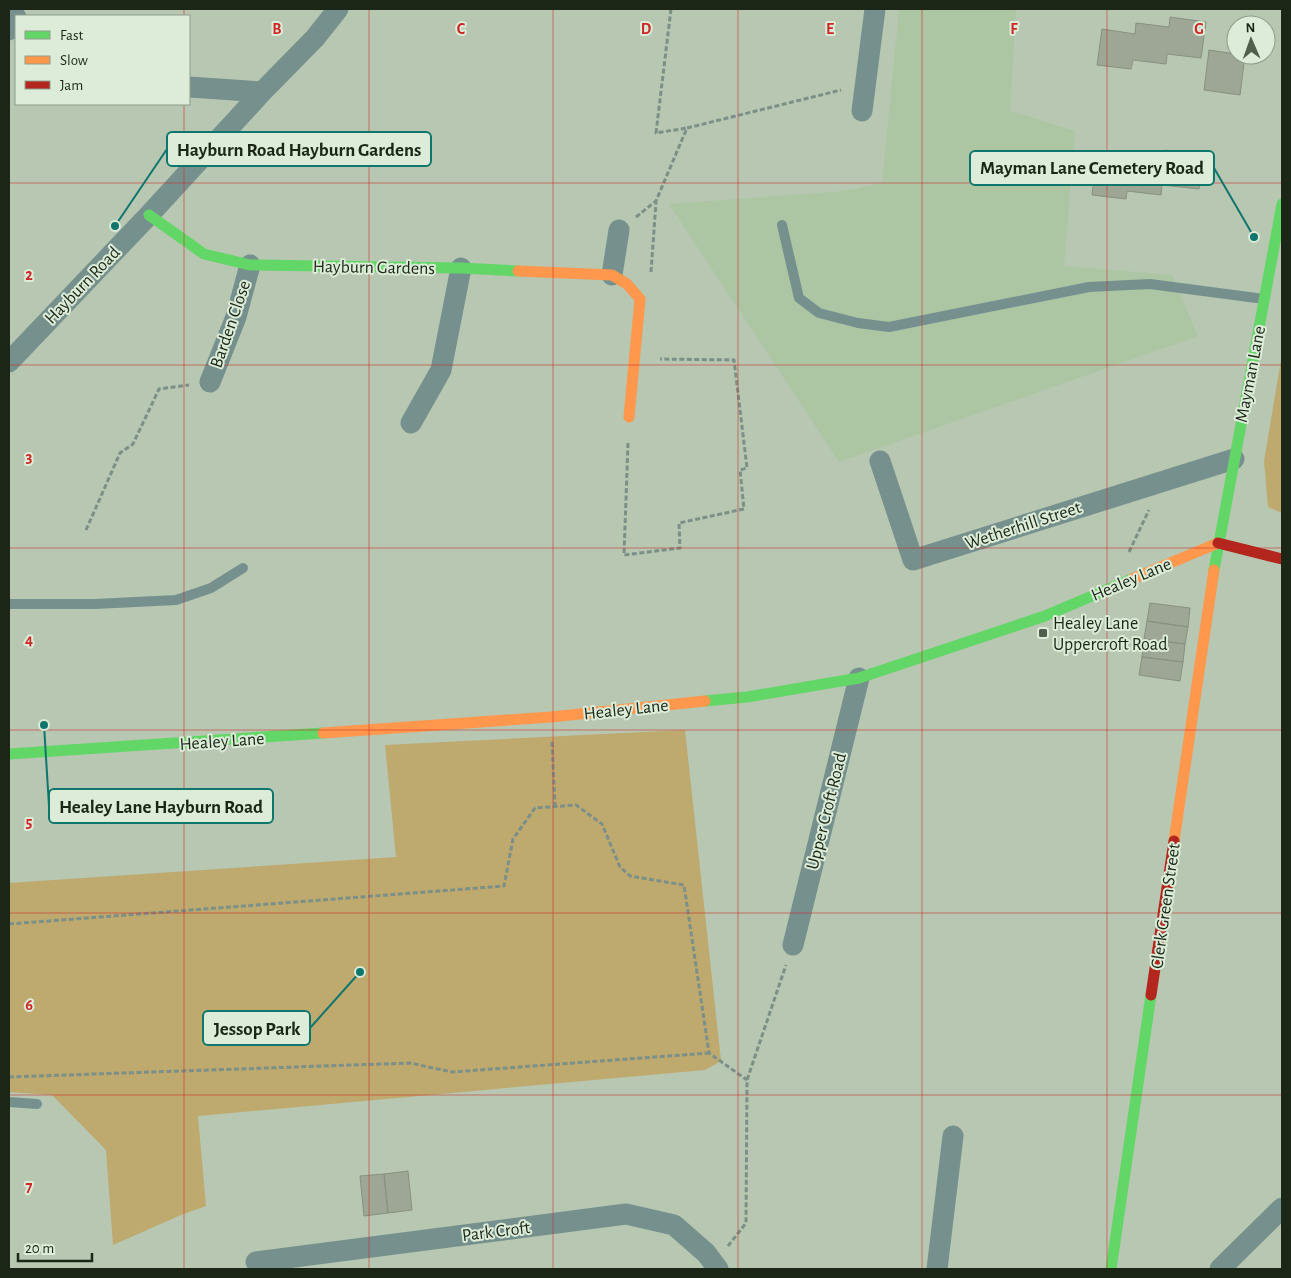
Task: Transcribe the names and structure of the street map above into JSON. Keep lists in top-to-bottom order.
{
  "streets": {
    "main road": [
      "Hayburn Gardens",
      "Mayman Lane",
      "Healey Lane",
      "Clerk Green Street"
    ],
    "street": [
      "Hayburn Road",
      "Barden Close",
      "Wetherhill Street",
      "Upper Croft Road",
      "Park Croft"
    ]
  },
  "crossings": [
    ["Hayburn Gardens", "Hayburn Road"],
    ["Hayburn Gardens", "Barden Close"],
    ["Mayman Lane", "Wetherhill Street"],
    ["Mayman Lane", "Healey Lane"],
    ["Mayman Lane", "Clerk Green Street"],
    ["Healey Lane", "Upper Croft Road"],
    ["Healey Lane", "Clerk Green Street"]
  ],
  "places": {
    "other": [
      "Hayburn Road Hayburn Gardens",
      "Mayman Lane Cemetery Road",
      "Healey Lane Hayburn Road",
      "Jessop Park"
    ],
    "transit": ["Healey Lane Uppercroft Road"]
  },
  "legend": ["Fast", "Slow", "Jam"],
  "scale_bar": "20 m",
  "north": "top",
  "grid": {
    "columns": [
      "B",
      "C",
      "D",
      "E",
      "F",
      "G"
    ],
    "rows": [
      "2",
      "3",
      "4",
      "5",
      "6",
      "7"
    ]
  }
}
